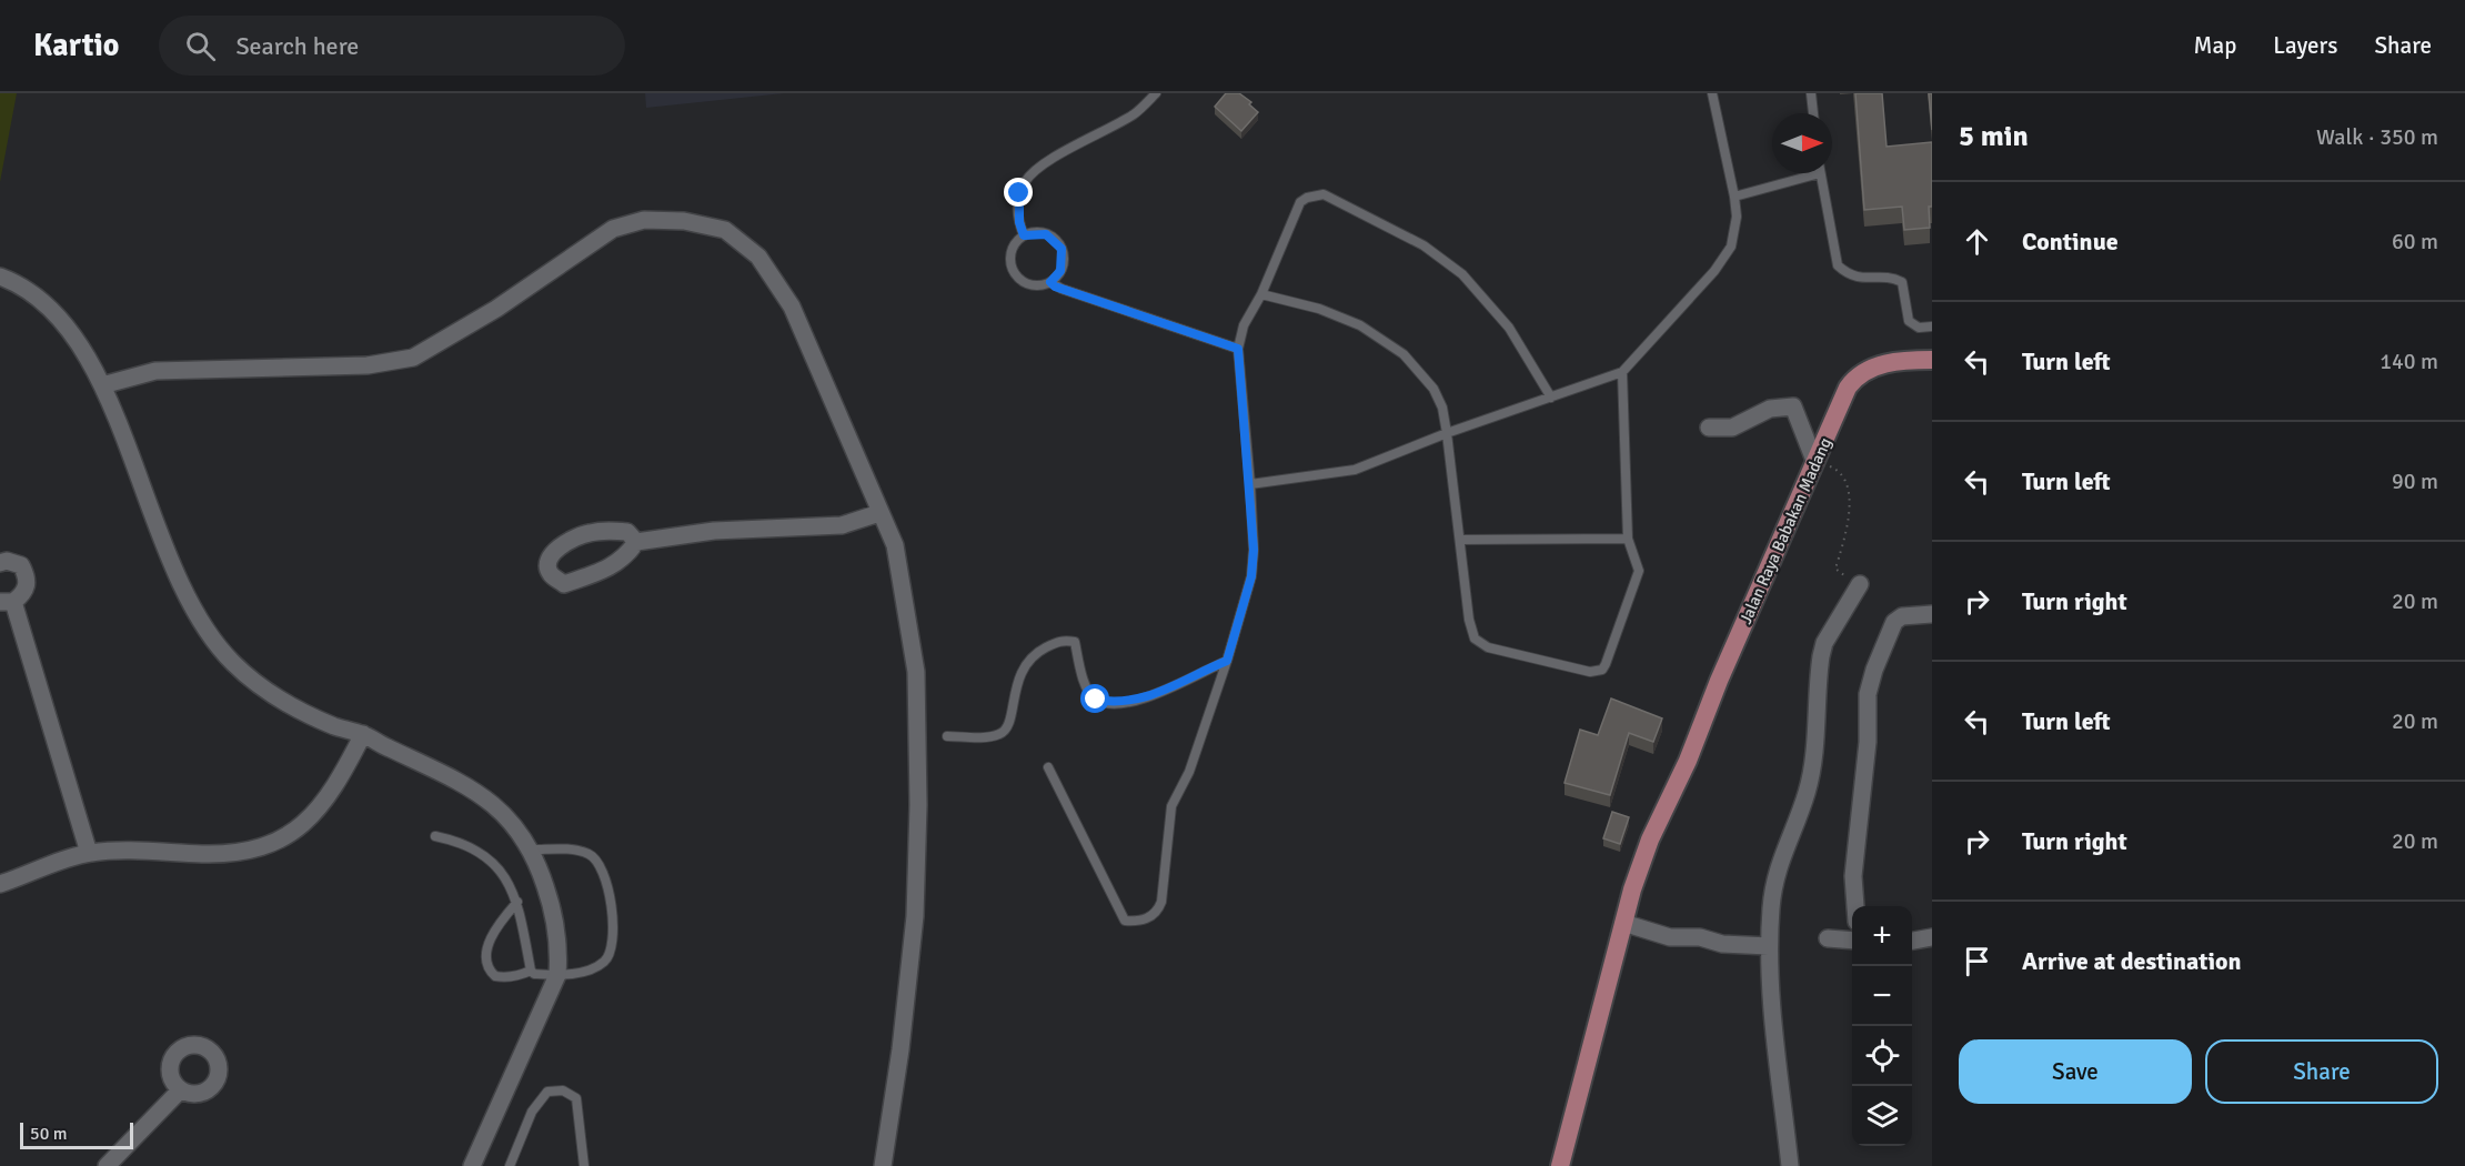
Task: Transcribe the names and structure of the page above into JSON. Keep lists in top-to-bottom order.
{
  "streets": {
    "main road": ["Jalan Raya Babakan Madang"]
  },
  "scale_bar": "50 m",
  "north": "right",
  "page": {
    "header": "Kartio",
    "search": "Search here",
    "nav": ["Map", "Layers", "Share"],
    "heading": ["5 min", "Walk · 350 m"],
    "list": [
      ["Continue", "60 m"],
      ["Turn left", "140 m"],
      ["Turn left", "90 m"],
      ["Turn right", "20 m"],
      ["Turn left", "20 m"],
      ["Turn right", "20 m"],
      "Arrive at destination"
    ],
    "map_buttons": ["+", "−"],
    "buttons": ["Save", "Share"],
    "scale": "50 m"
  }
}
